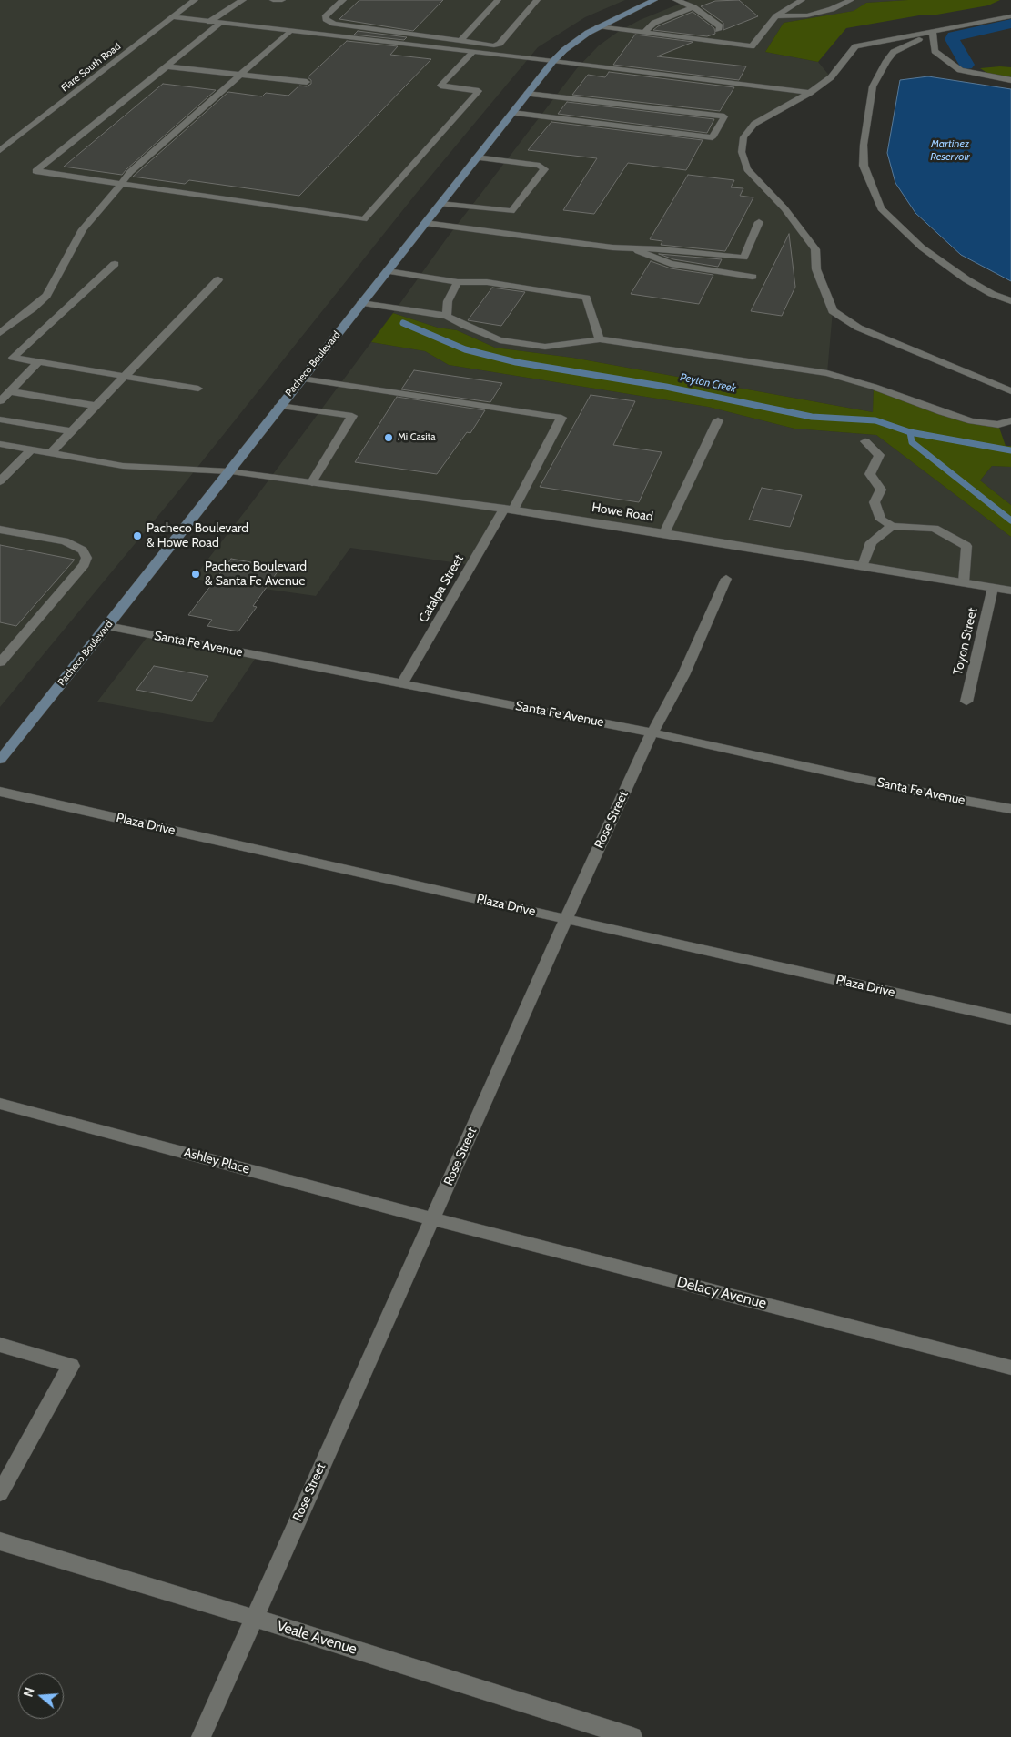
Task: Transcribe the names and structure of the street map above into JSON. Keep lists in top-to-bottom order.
{
  "streets": {
    "main road": ["Pacheco Boulevard"],
    "street": [
      "Flare South Road",
      "Howe Road",
      "Catalpa Street",
      "Toyon Street",
      "Santa Fe Avenue",
      "Rose Street",
      "Plaza Drive",
      "Ashley Place",
      "Delacy Avenue",
      "Veale Avenue"
    ]
  },
  "crossings": [
    ["Pacheco Boulevard", "Howe Road"],
    ["Pacheco Boulevard", "Catalpa Street"],
    ["Pacheco Boulevard", "Santa Fe Avenue"],
    ["Howe Road", "Catalpa Street"],
    ["Howe Road", "Toyon Street"],
    ["Catalpa Street", "Santa Fe Avenue"],
    ["Santa Fe Avenue", "Rose Street"],
    ["Rose Street", "Plaza Drive"],
    ["Rose Street", "Ashley Place"],
    ["Rose Street", "Delacy Avenue"],
    ["Rose Street", "Veale Avenue"],
    ["Ashley Place", "Delacy Avenue"]
  ],
  "water": ["Martinez Reservoir", "Peyton Creek"],
  "places": ["Mi Casita", "Pacheco Boulevard & Howe Road", "Pacheco Boulevard & Santa Fe Avenue"],
  "north": "left"
}
